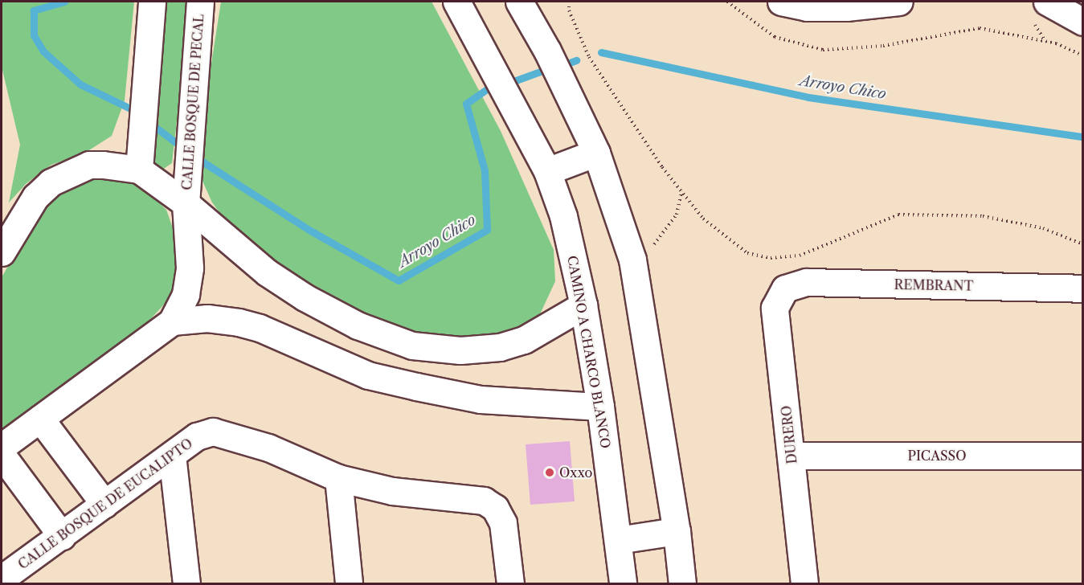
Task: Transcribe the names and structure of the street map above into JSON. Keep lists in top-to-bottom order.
{
  "streets": {
    "street": [
      "CALLE BOSQUE DE PECAL",
      "REMBRANT",
      "CAMINO A CHARCO BLANCO",
      "DURERO",
      "PICASSO",
      "CALLE BOSQUE DE EUCALIPTO"
    ]
  },
  "crossings": [
    ["REMBRANT", "DURERO"],
    ["DURERO", "PICASSO"]
  ],
  "water": ["Arroyo Chico"],
  "places": ["Oxxo"]
}
